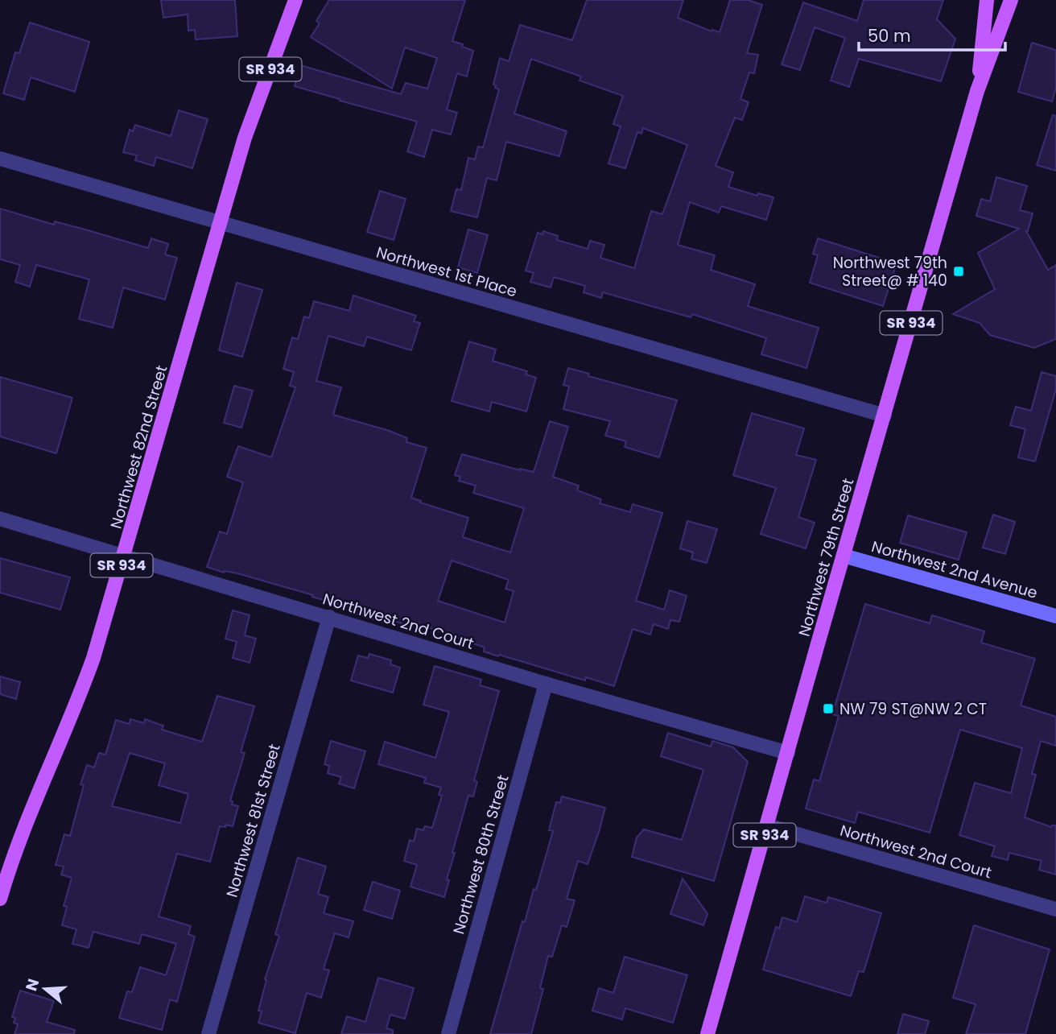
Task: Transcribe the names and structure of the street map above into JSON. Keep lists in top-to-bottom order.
{
  "streets": {
    "main road": ["SR 934", "Northwest 82nd Street", "Northwest 79th Street"],
    "street": [
      "Northwest 1st Place",
      "Northwest 2nd Avenue",
      "Northwest 2nd Court",
      "Northwest 81st Street",
      "Northwest 80th Street"
    ]
  },
  "crossings": [
    ["Northwest 1st Place", "Northwest 82nd Street"],
    ["Northwest 1st Place", "Northwest 79th Street"],
    ["Northwest 82nd Street", "Northwest 2nd Court"],
    ["Northwest 79th Street", "Northwest 2nd Avenue"],
    ["Northwest 79th Street", "Northwest 2nd Court"],
    ["Northwest 2nd Court", "Northwest 81st Street"],
    ["Northwest 2nd Court", "Northwest 80th Street"]
  ],
  "places": {
    "transit": ["Northwest 79th Street@ # 140", "NW 79 ST@NW 2 CT"]
  },
  "scale_bar": "50 m",
  "north": "left"
}
